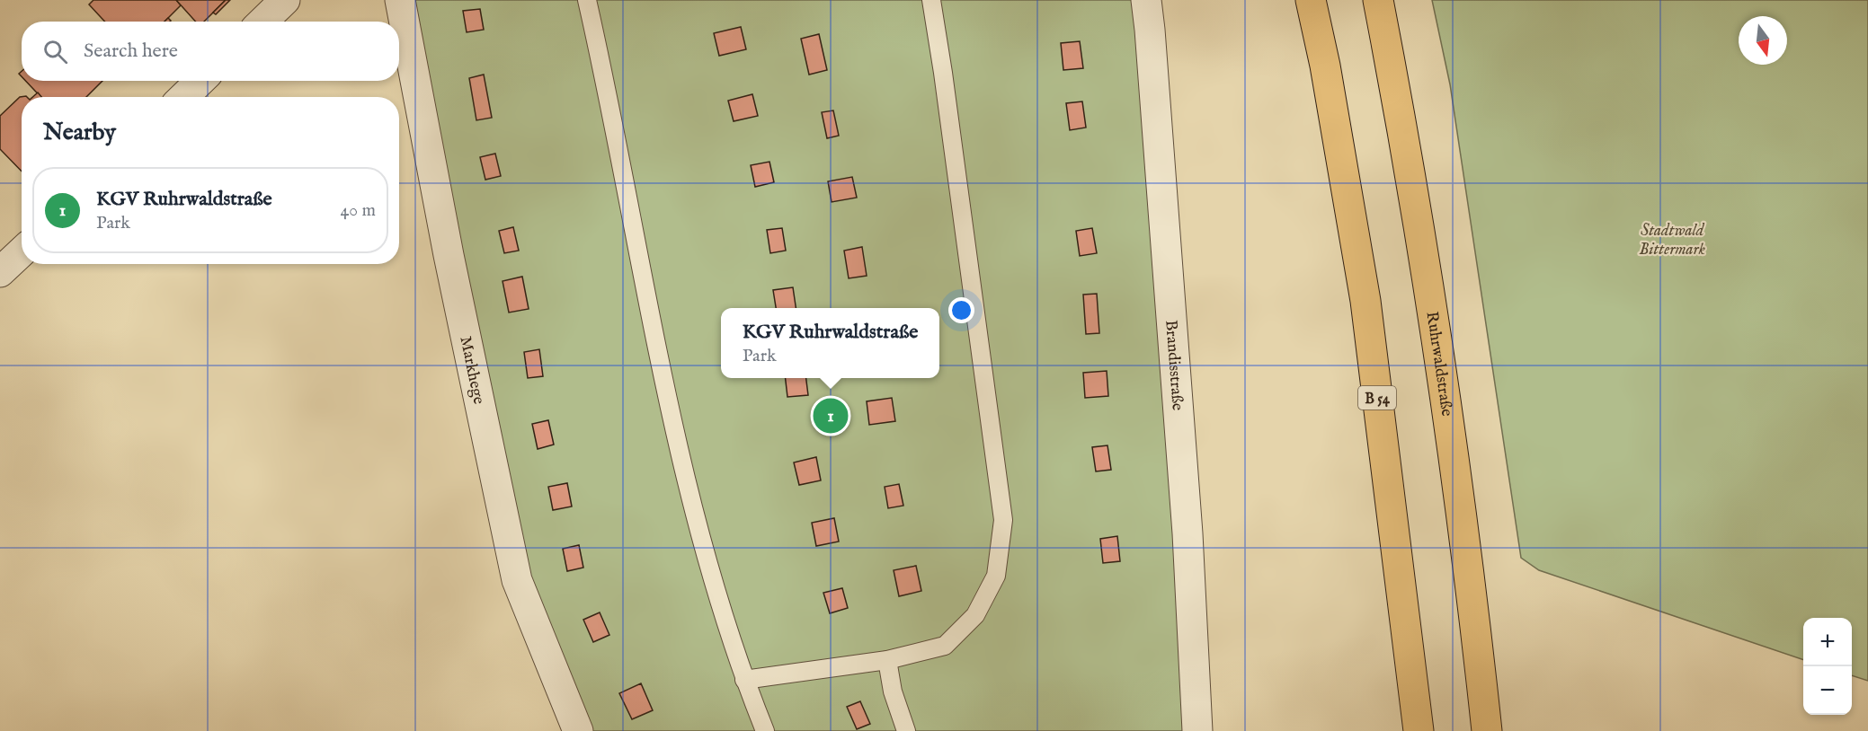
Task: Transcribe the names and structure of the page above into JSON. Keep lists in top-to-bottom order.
{
  "streets": {
    "highway": ["Ruhrwaldstraße", "B 54"],
    "street": ["Brandisstraße", "Markhege"]
  },
  "parks": ["Stadtwald Bittermark"],
  "north": "bottom",
  "page": {
    "search": "Search here",
    "heading": "Nearby",
    "list": [
      {
        "mark": "1",
        "name": "KGV Ruhrwaldstraße",
        "note": "Park",
        "value": "40 m"
      }
    ],
    "popup": ["KGV Ruhrwaldstraße", "Park"],
    "pins": "1",
    "map_buttons": ["+", "−"]
  }
}
